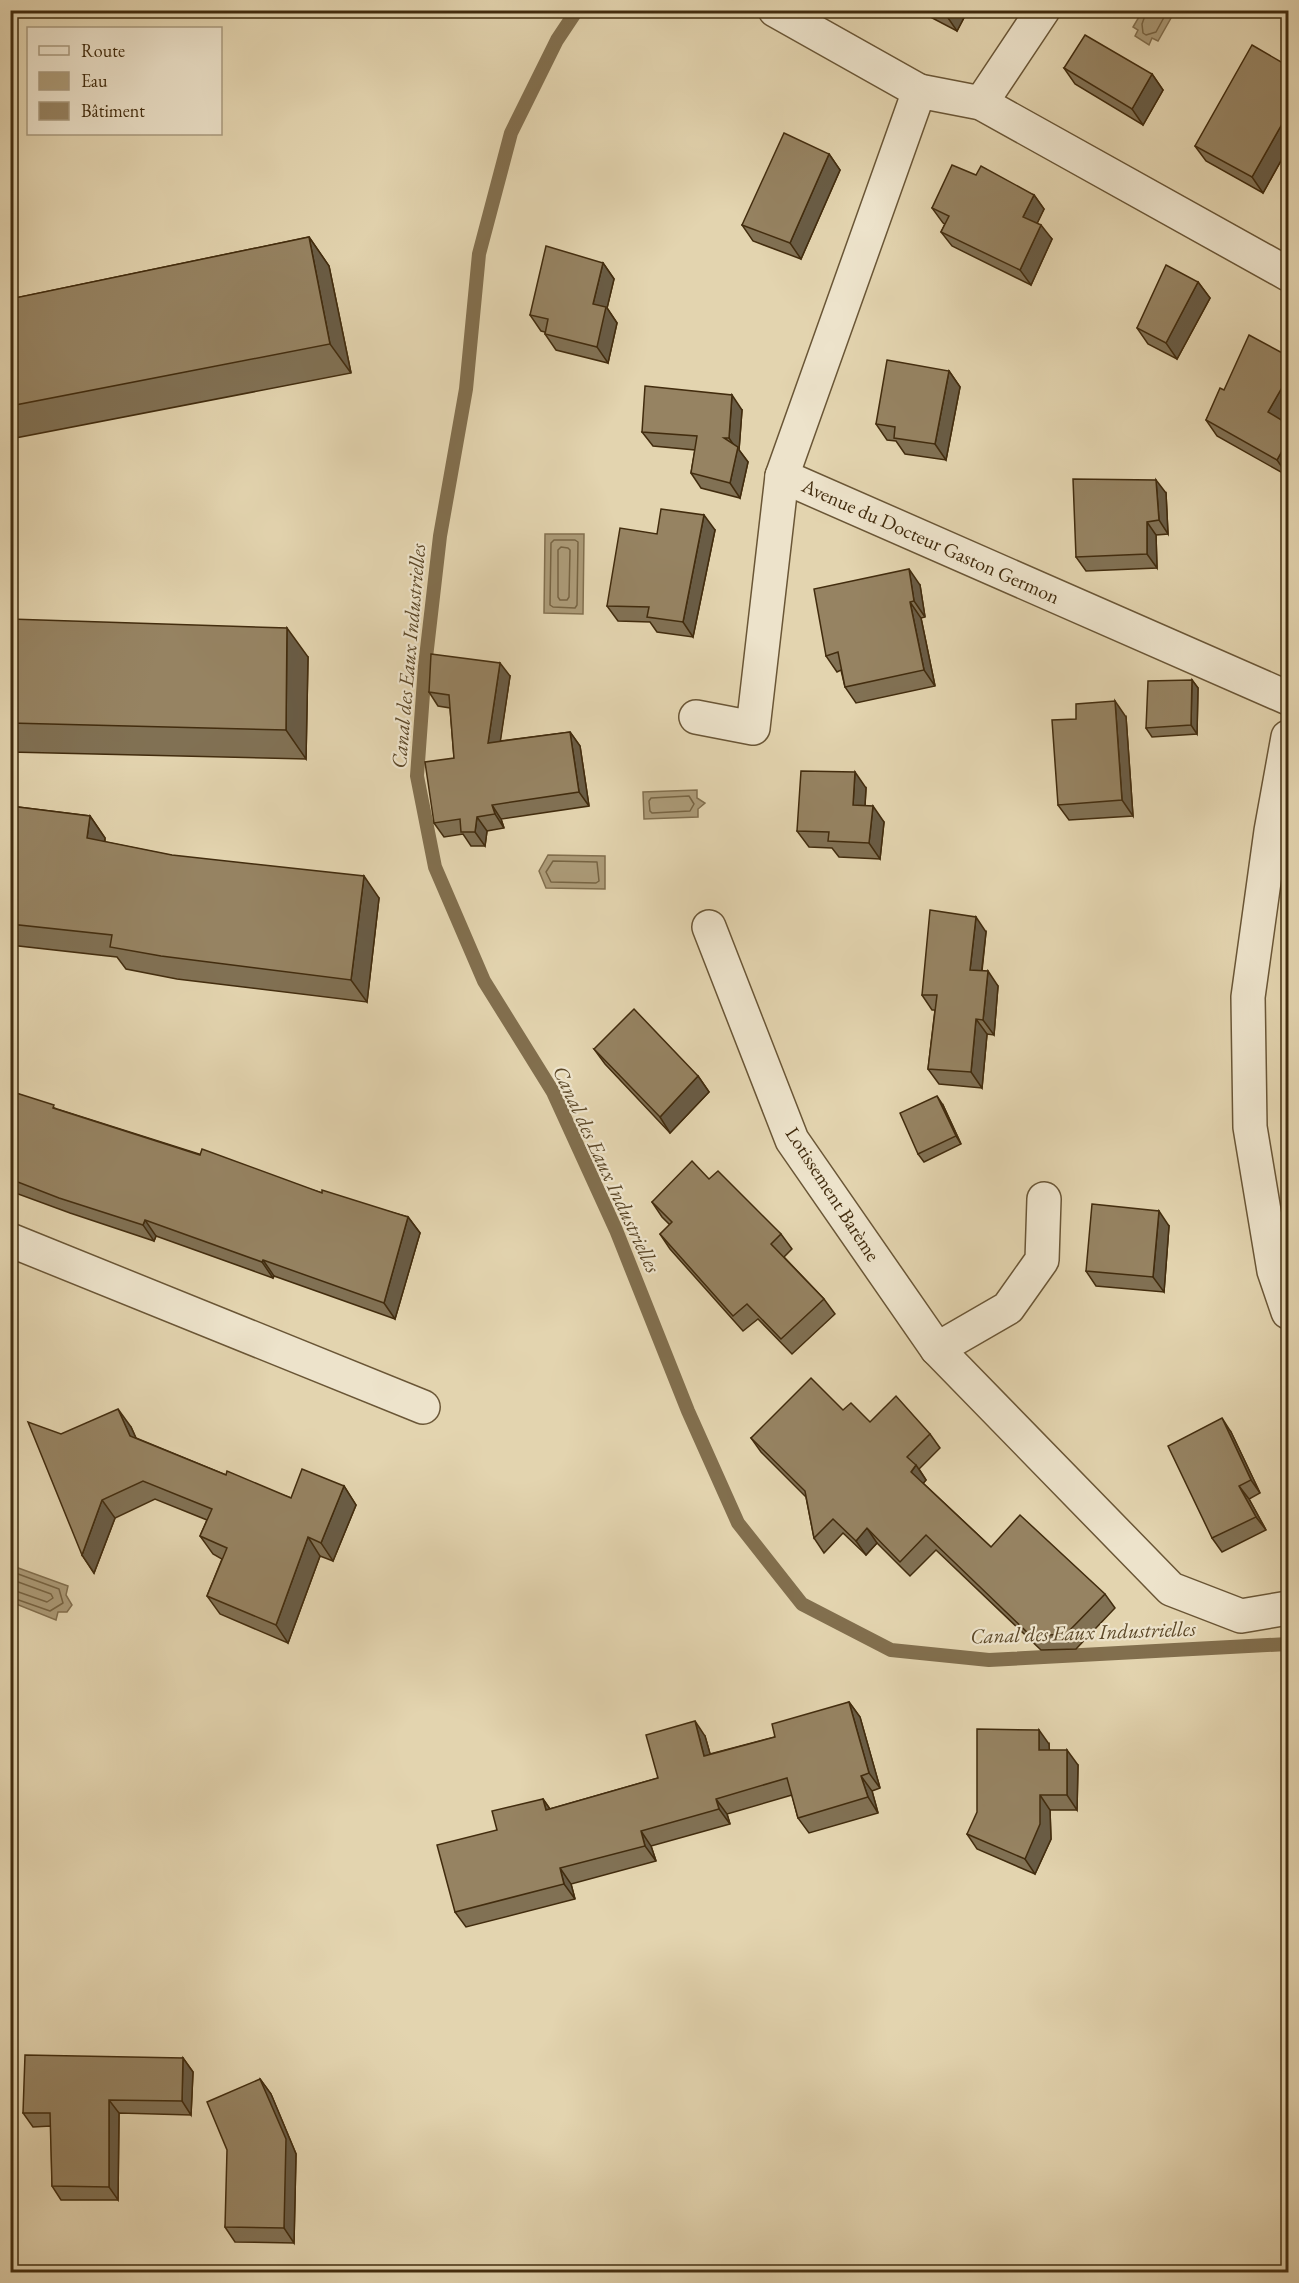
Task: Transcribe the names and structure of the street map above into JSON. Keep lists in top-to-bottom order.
{
  "streets": {
    "street": ["Avenue du Docteur Gaston Germon", "Lotissement Barème"]
  },
  "water": ["Canal des Eaux Industrielles"],
  "legend": ["Route", "Eau", "Bâtiment"]
}
